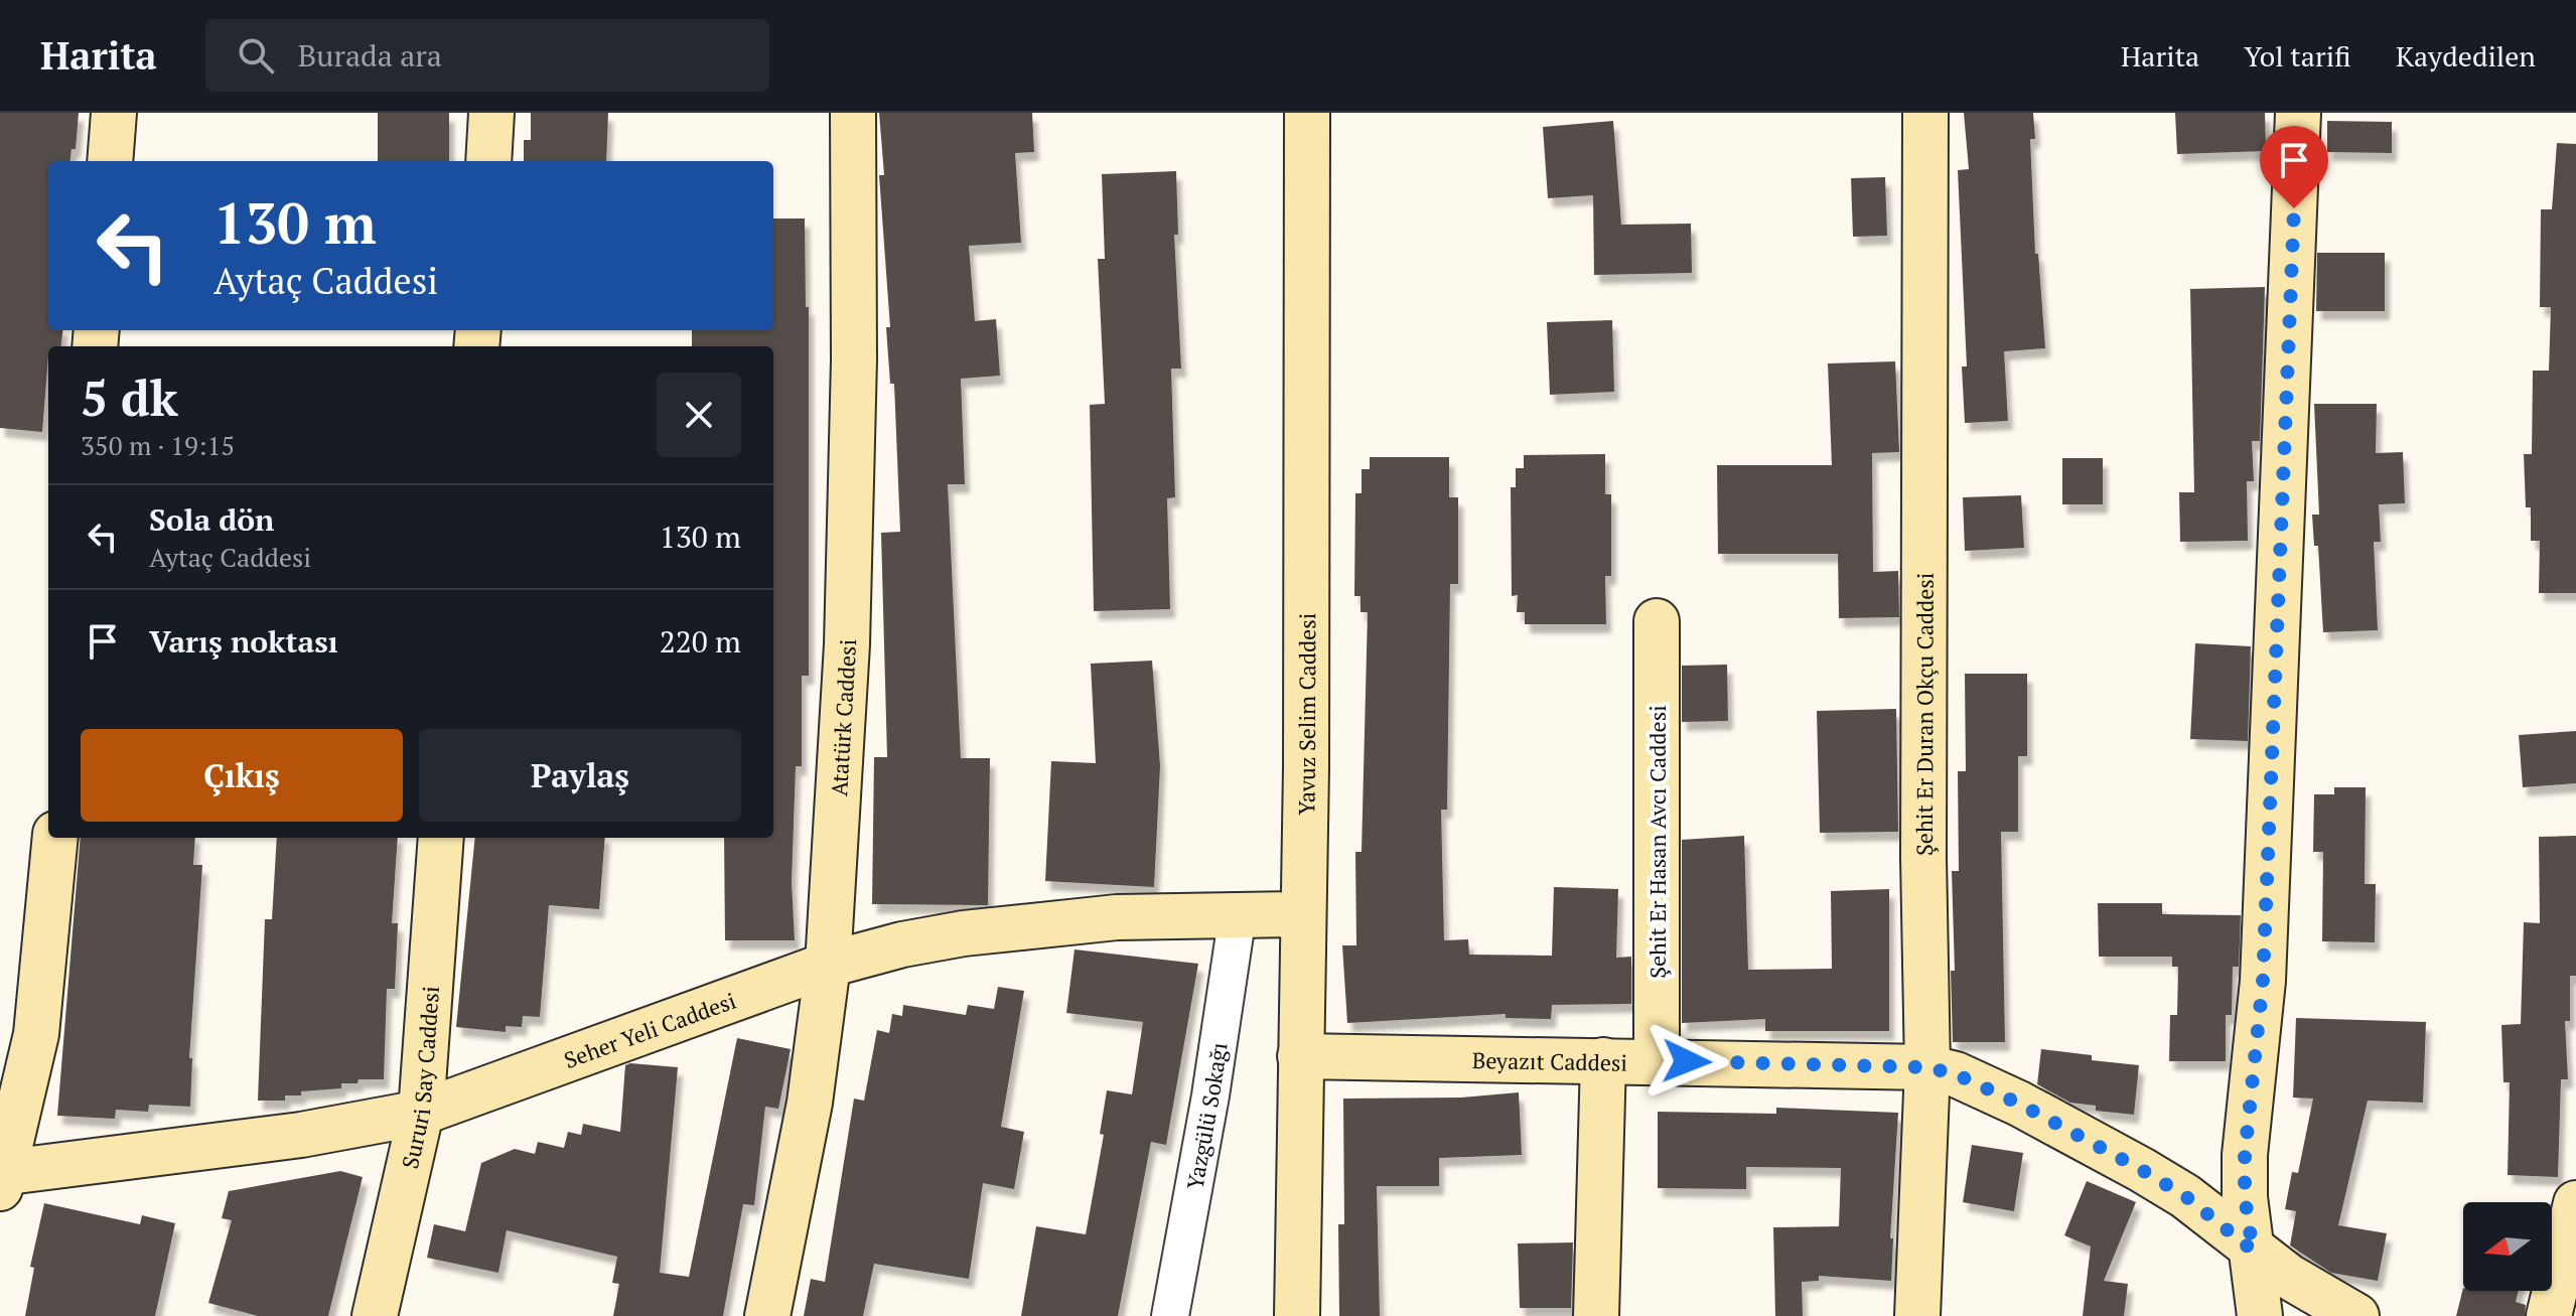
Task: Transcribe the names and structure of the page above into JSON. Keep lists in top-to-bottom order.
{
  "streets": {
    "street": [
      "Yavuz Selim Caddesi",
      "Şehit Er Duran Okçu Caddesi",
      "Atatürk Caddesi",
      "Şehit Er Hasan Avcı Caddesi",
      "Seher Yeli Caddesi",
      "Beyazıt Caddesi",
      "Sururi Say Caddesi",
      "Yazgülü Sokağı"
    ]
  },
  "crossings": [
    ["Yavuz Selim Caddesi", "Seher Yeli Caddesi"],
    ["Yavuz Selim Caddesi", "Beyazıt Caddesi"],
    ["Şehit Er Duran Okçu Caddesi", "Beyazıt Caddesi"],
    ["Atatürk Caddesi", "Seher Yeli Caddesi"],
    ["Şehit Er Hasan Avcı Caddesi", "Beyazıt Caddesi"],
    ["Seher Yeli Caddesi", "Sururi Say Caddesi"],
    ["Seher Yeli Caddesi", "Yazgülü Sokağı"]
  ],
  "north": "left",
  "page": {
    "header": "Harita",
    "search": "Burada ara",
    "nav": ["Harita", "Yol tarifi", "Kaydedilen"],
    "turn": ["130 m", "Aytaç Caddesi"],
    "heading": ["5 dk", "350 m · 19:15"],
    "list": [
      {
        "name": "Sola dön",
        "note": "Aytaç Caddesi",
        "value": "130 m"
      },
      {
        "name": "Varış noktası",
        "value": "220 m"
      }
    ],
    "buttons": ["Çıkış", "Paylaş"]
  }
}
